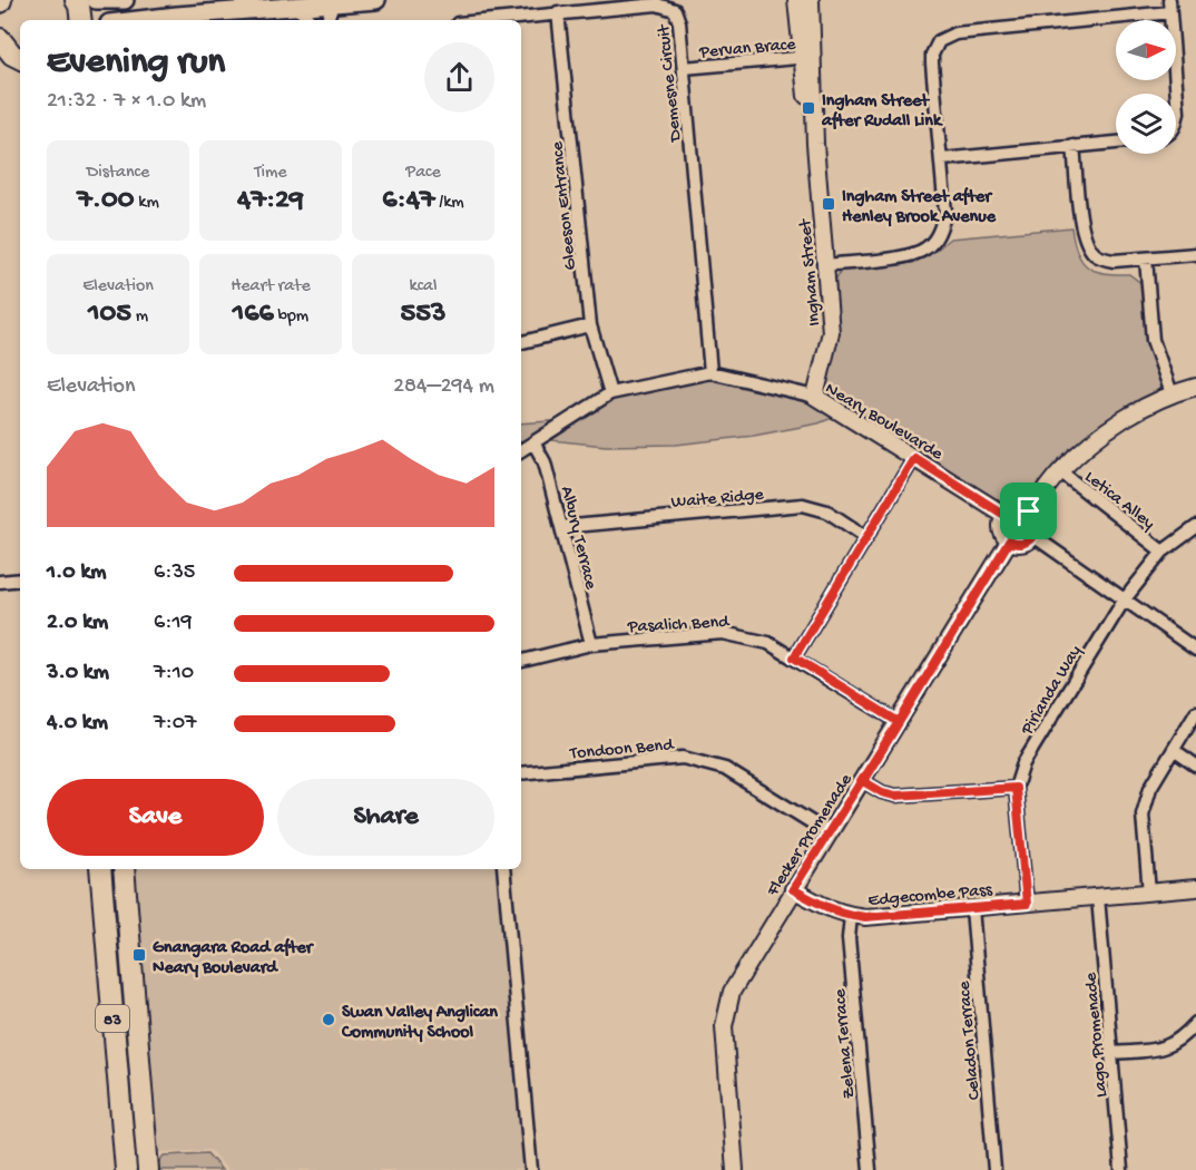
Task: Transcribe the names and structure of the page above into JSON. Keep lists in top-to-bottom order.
{
  "streets": {
    "main road": ["83"],
    "street": [
      "Pervan Brace",
      "Demesne Circuit",
      "Gleeson Entrance",
      "Ingham Street",
      "Neary Boulevarde",
      "Waite Ridge",
      "Letica Alley",
      "Albury Terrace",
      "Pasalich Bend",
      "Pirianda Way",
      "Tondoon Bend",
      "Flecker Promenade",
      "Edgecombe Pass",
      "Lago Promenade",
      "Celadon Terrace",
      "Zelena Terrace"
    ]
  },
  "crossings": [
    ["Pervan Brace", "Demesne Circuit"],
    ["Pervan Brace", "Ingham Street"],
    ["Demesne Circuit", "Gleeson Entrance"],
    ["Demesne Circuit", "Neary Boulevarde"],
    ["Gleeson Entrance", "Neary Boulevarde"],
    ["Ingham Street", "Neary Boulevarde"],
    ["Neary Boulevarde", "Albury Terrace"],
    ["Neary Boulevarde", "Flecker Promenade"],
    ["Waite Ridge", "Albury Terrace"],
    ["Letica Alley", "Pirianda Way"],
    ["Albury Terrace", "Pasalich Bend"],
    ["Pasalich Bend", "Flecker Promenade"],
    ["Pirianda Way", "Edgecombe Pass"],
    ["Tondoon Bend", "Flecker Promenade"],
    ["Flecker Promenade", "Edgecombe Pass"],
    ["Edgecombe Pass", "Lago Promenade"],
    ["Edgecombe Pass", "Celadon Terrace"],
    ["Edgecombe Pass", "Zelena Terrace"]
  ],
  "places": {
    "transit": ["Ingham Street after Rudall Link", "Ingham Street after Henley Brook Avenue", "Gnangara Road after Neary Boulevard"],
    "other": ["Swan Valley Anglican Community School"]
  },
  "north": "right",
  "page": {
    "heading": ["Evening run", "21:32 · 7 × 1.0 km"],
    "stats": [
      ["Distance", "7.00 km"],
      ["Time", "47:29"],
      ["Pace", "6:47 /km"],
      ["Elevation", "105 m"],
      ["Heart rate", "166 bpm"],
      ["kcal", "553"]
    ],
    "chart": ["Elevation", "284–294 m"],
    "list": [
      {
        "name": "1.0 km",
        "note": "6:35"
      },
      {
        "name": "2.0 km",
        "note": "6:19"
      },
      {
        "name": "3.0 km",
        "note": "7:10"
      },
      {
        "name": "4.0 km",
        "note": "7:07"
      }
    ],
    "buttons": ["Save", "Share"]
  }
}
